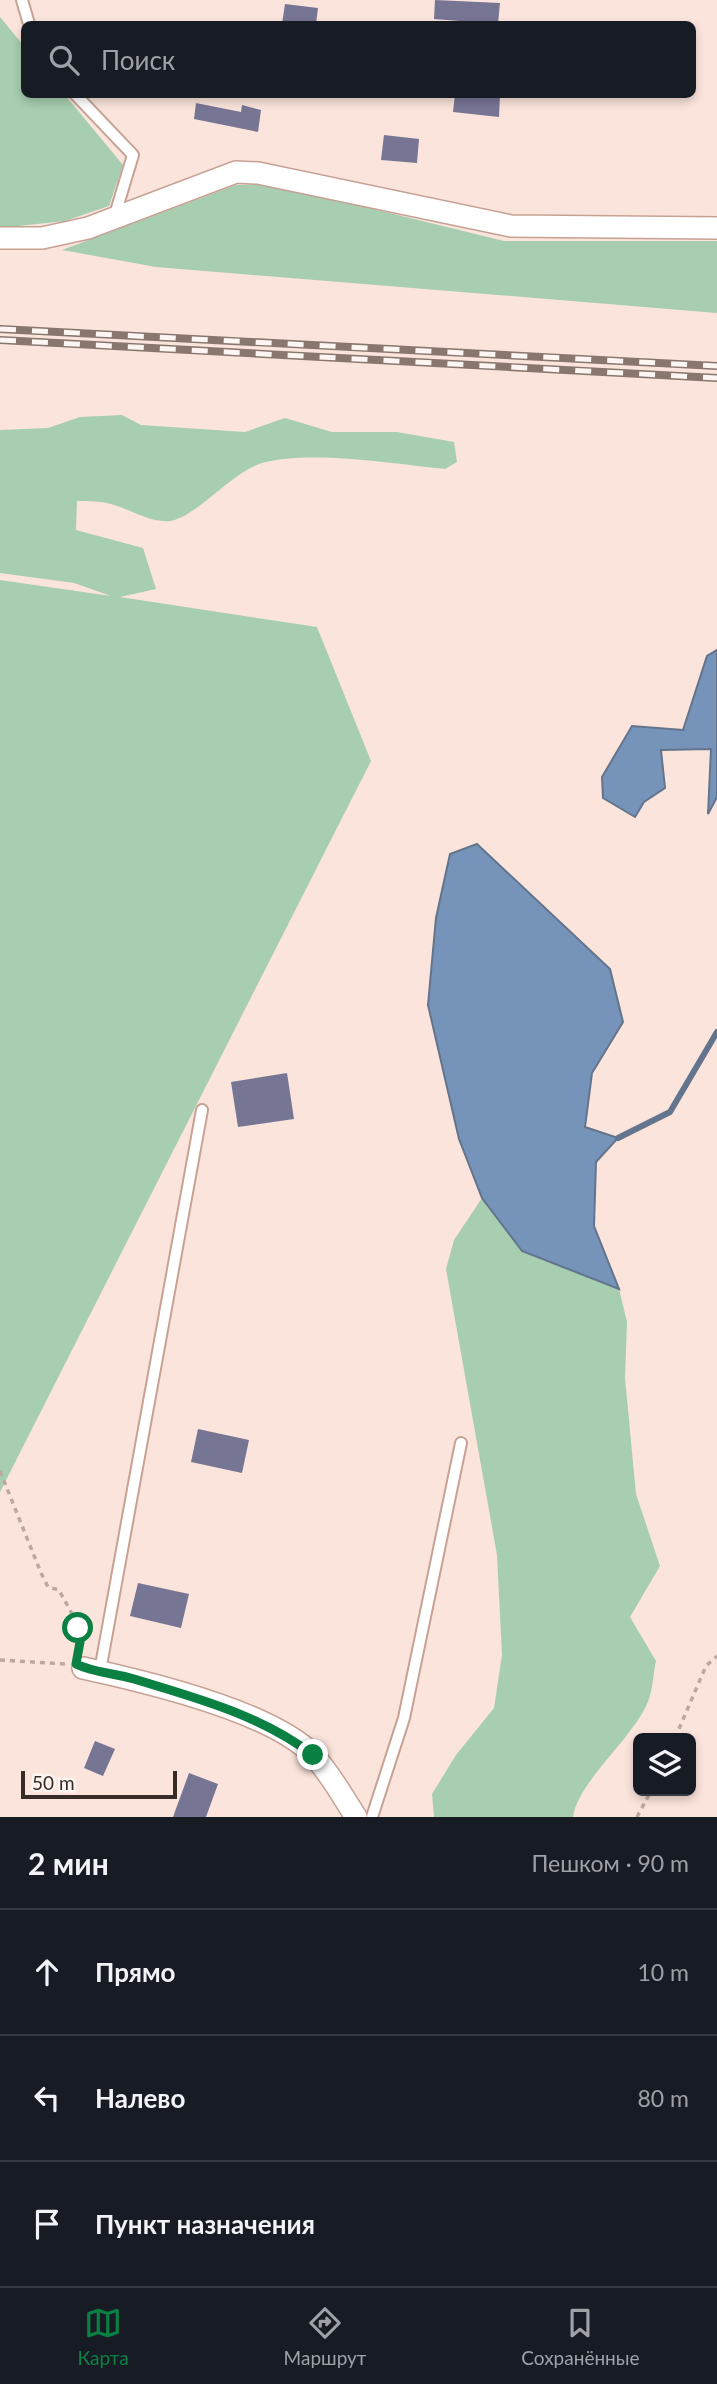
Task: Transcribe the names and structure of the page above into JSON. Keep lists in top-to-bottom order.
{
  "scale_bar": "50 m",
  "page": {
    "search": "Поиск",
    "scale": "50 m",
    "heading": ["2 мин", "Пешком · 90 m"],
    "list": [
      ["Прямо", "10 m"],
      ["Налево", "80 m"],
      "Пункт назначения"
    ],
    "nav": ["Карта", "Маршрут", "Сохранённые"]
  }
}
